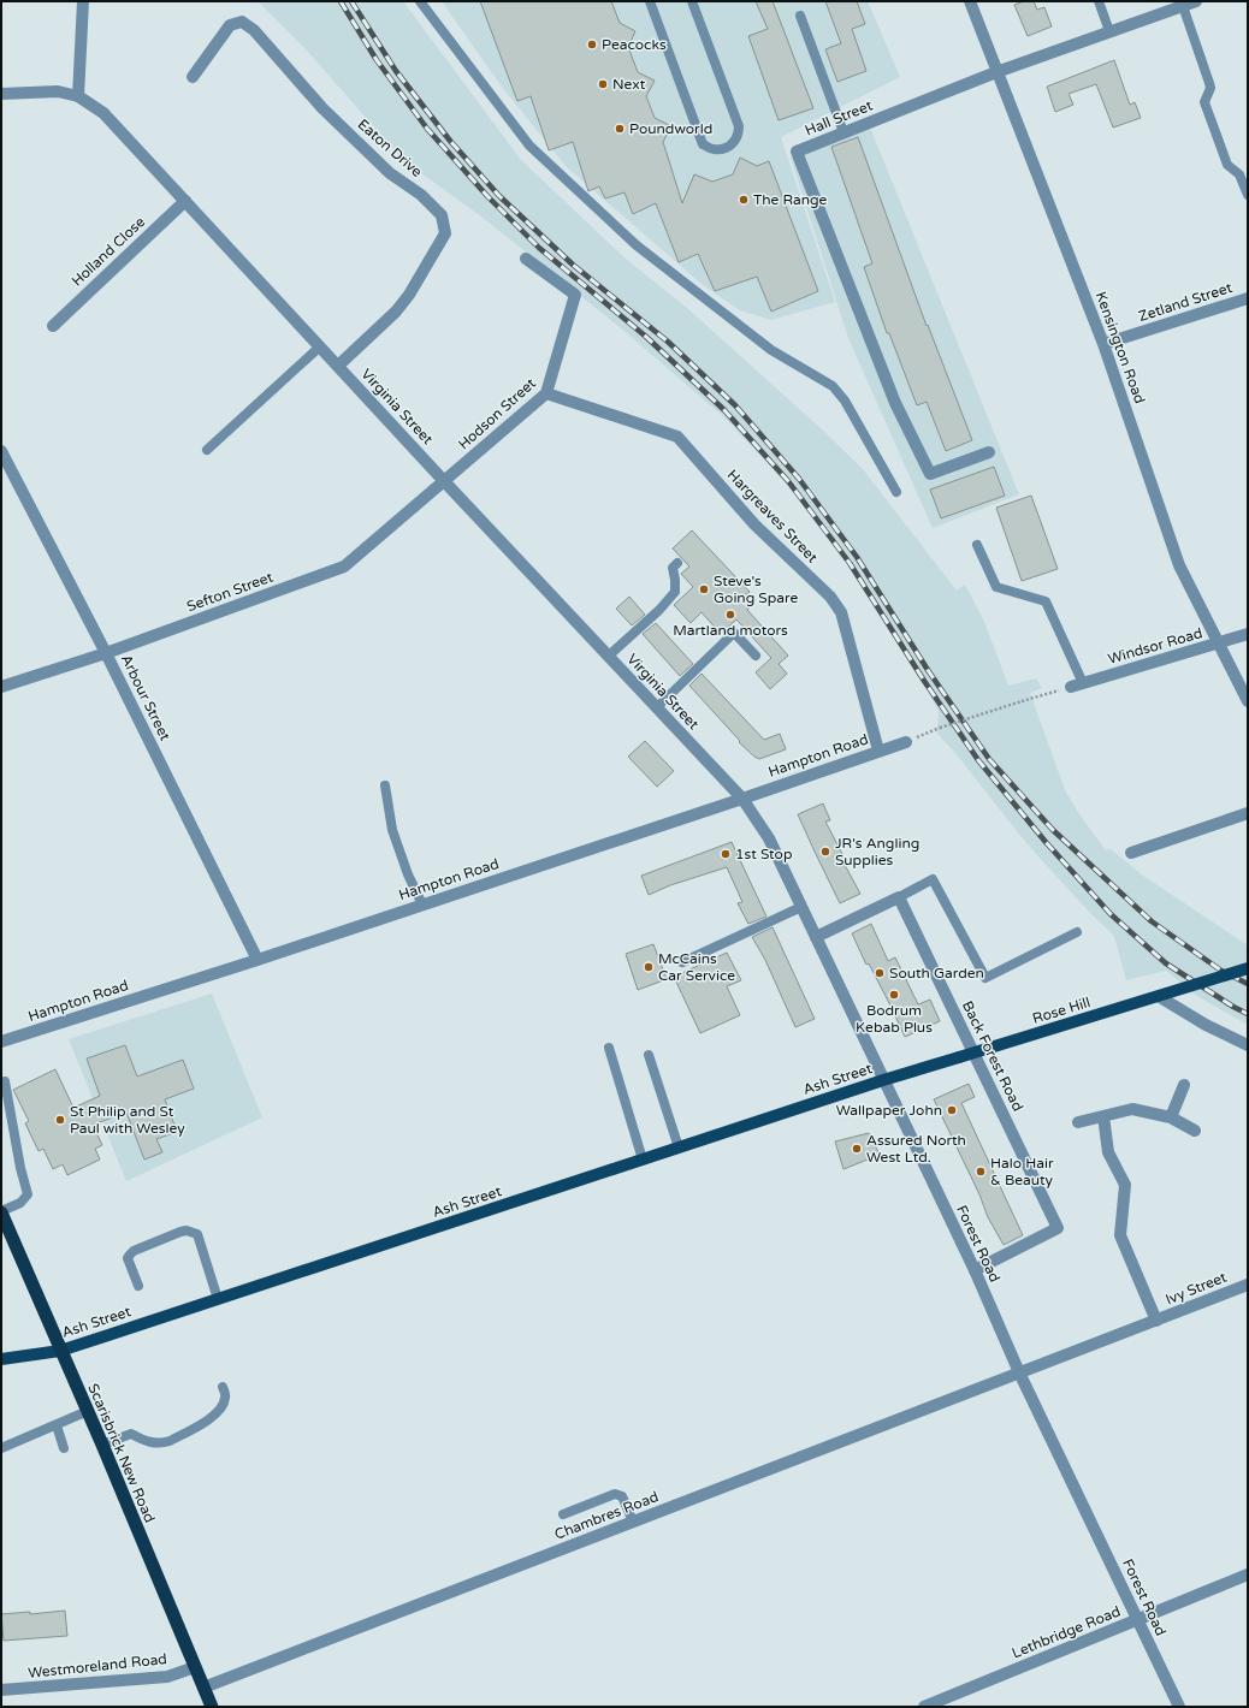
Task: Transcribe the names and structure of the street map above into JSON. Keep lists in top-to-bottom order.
{
  "streets": {
    "highway": ["Scarisbrick New Road"],
    "main road": ["Rose Hill", "Ash Street"],
    "street": [
      "Hall Street",
      "Eaton Drive",
      "Holland Close",
      "Zetland Street",
      "Kensington Road",
      "Virginia Street",
      "Hodson Street",
      "Hargreaves Street",
      "Sefton Street",
      "Windsor Road",
      "Arbour Street",
      "Hampton Road",
      "Back Forest Road",
      "Forest Road",
      "Ivy Street",
      "Chambres Road",
      "Lethbridge Road",
      "Westmoreland Road"
    ]
  },
  "crossings": [
    ["Hall Street", "Kensington Road"],
    ["Eaton Drive", "Virginia Street"],
    ["Holland Close", "Virginia Street"],
    ["Zetland Street", "Kensington Road"],
    ["Kensington Road", "Windsor Road"],
    ["Virginia Street", "Hodson Street"],
    ["Virginia Street", "Sefton Street"],
    ["Virginia Street", "Hampton Road"],
    ["Virginia Street", "Forest Road"],
    ["Hodson Street", "Hargreaves Street"],
    ["Hodson Street", "Sefton Street"],
    ["Hargreaves Street", "Hampton Road"],
    ["Sefton Street", "Arbour Street"],
    ["Arbour Street", "Hampton Road"],
    ["Hampton Road", "Forest Road"],
    ["Rose Hill", "Ash Street"],
    ["Rose Hill", "Forest Road"],
    ["Back Forest Road", "Forest Road"],
    ["Ash Street", "Forest Road"],
    ["Ash Street", "Scarisbrick New Road"],
    ["Forest Road", "Ivy Street"],
    ["Forest Road", "Chambres Road"],
    ["Forest Road", "Lethbridge Road"],
    ["Ivy Street", "Chambres Road"],
    ["Scarisbrick New Road", "Chambres Road"],
    ["Scarisbrick New Road", "Westmoreland Road"]
  ],
  "places": [
    "Peacocks",
    "Next",
    "Poundworld",
    "The Range",
    "Steve's Going Spare",
    "Martland motors",
    "JR's Angling Supplies",
    "1st Stop",
    "McCains Car Service",
    "South Garden",
    "Bodrum Kebab Plus",
    "Wallpaper John",
    "St Philip and St Paul with Wesley",
    "Assured North West Ltd.",
    "Halo Hair & Beauty"
  ]
}
